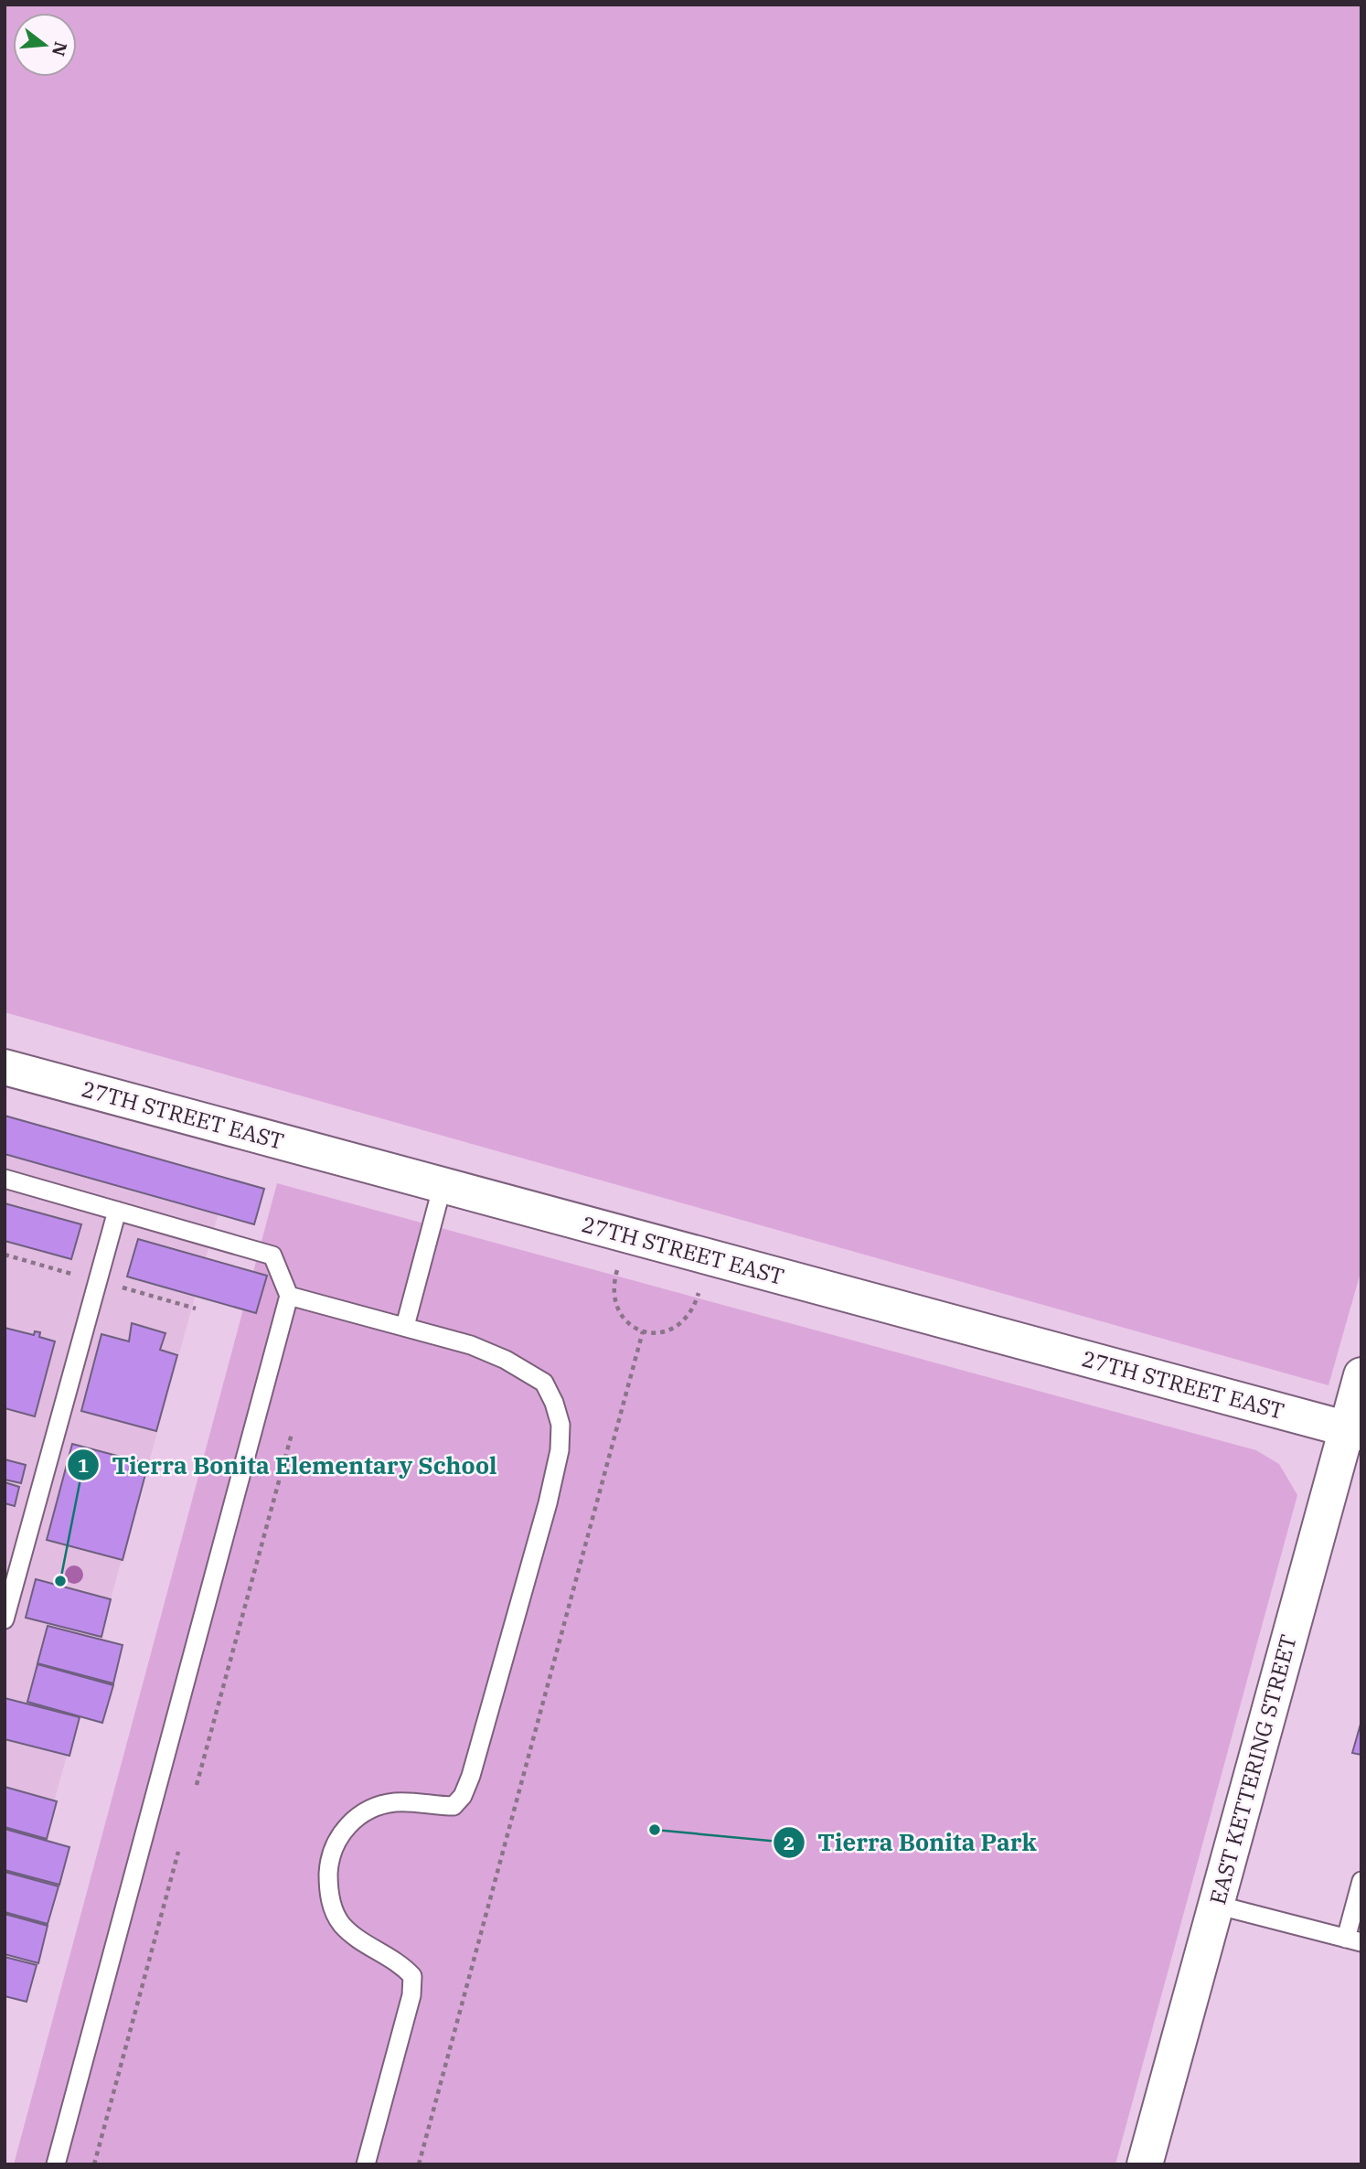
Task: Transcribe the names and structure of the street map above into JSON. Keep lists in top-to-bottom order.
{
  "streets": {
    "street": ["27TH STREET EAST", "EAST KETTERING STREET"]
  },
  "crossings": [
    ["27TH STREET EAST", "EAST KETTERING STREET"]
  ],
  "places": ["Tierra Bonita Elementary School", "Tierra Bonita Park"],
  "north": "right"
}
